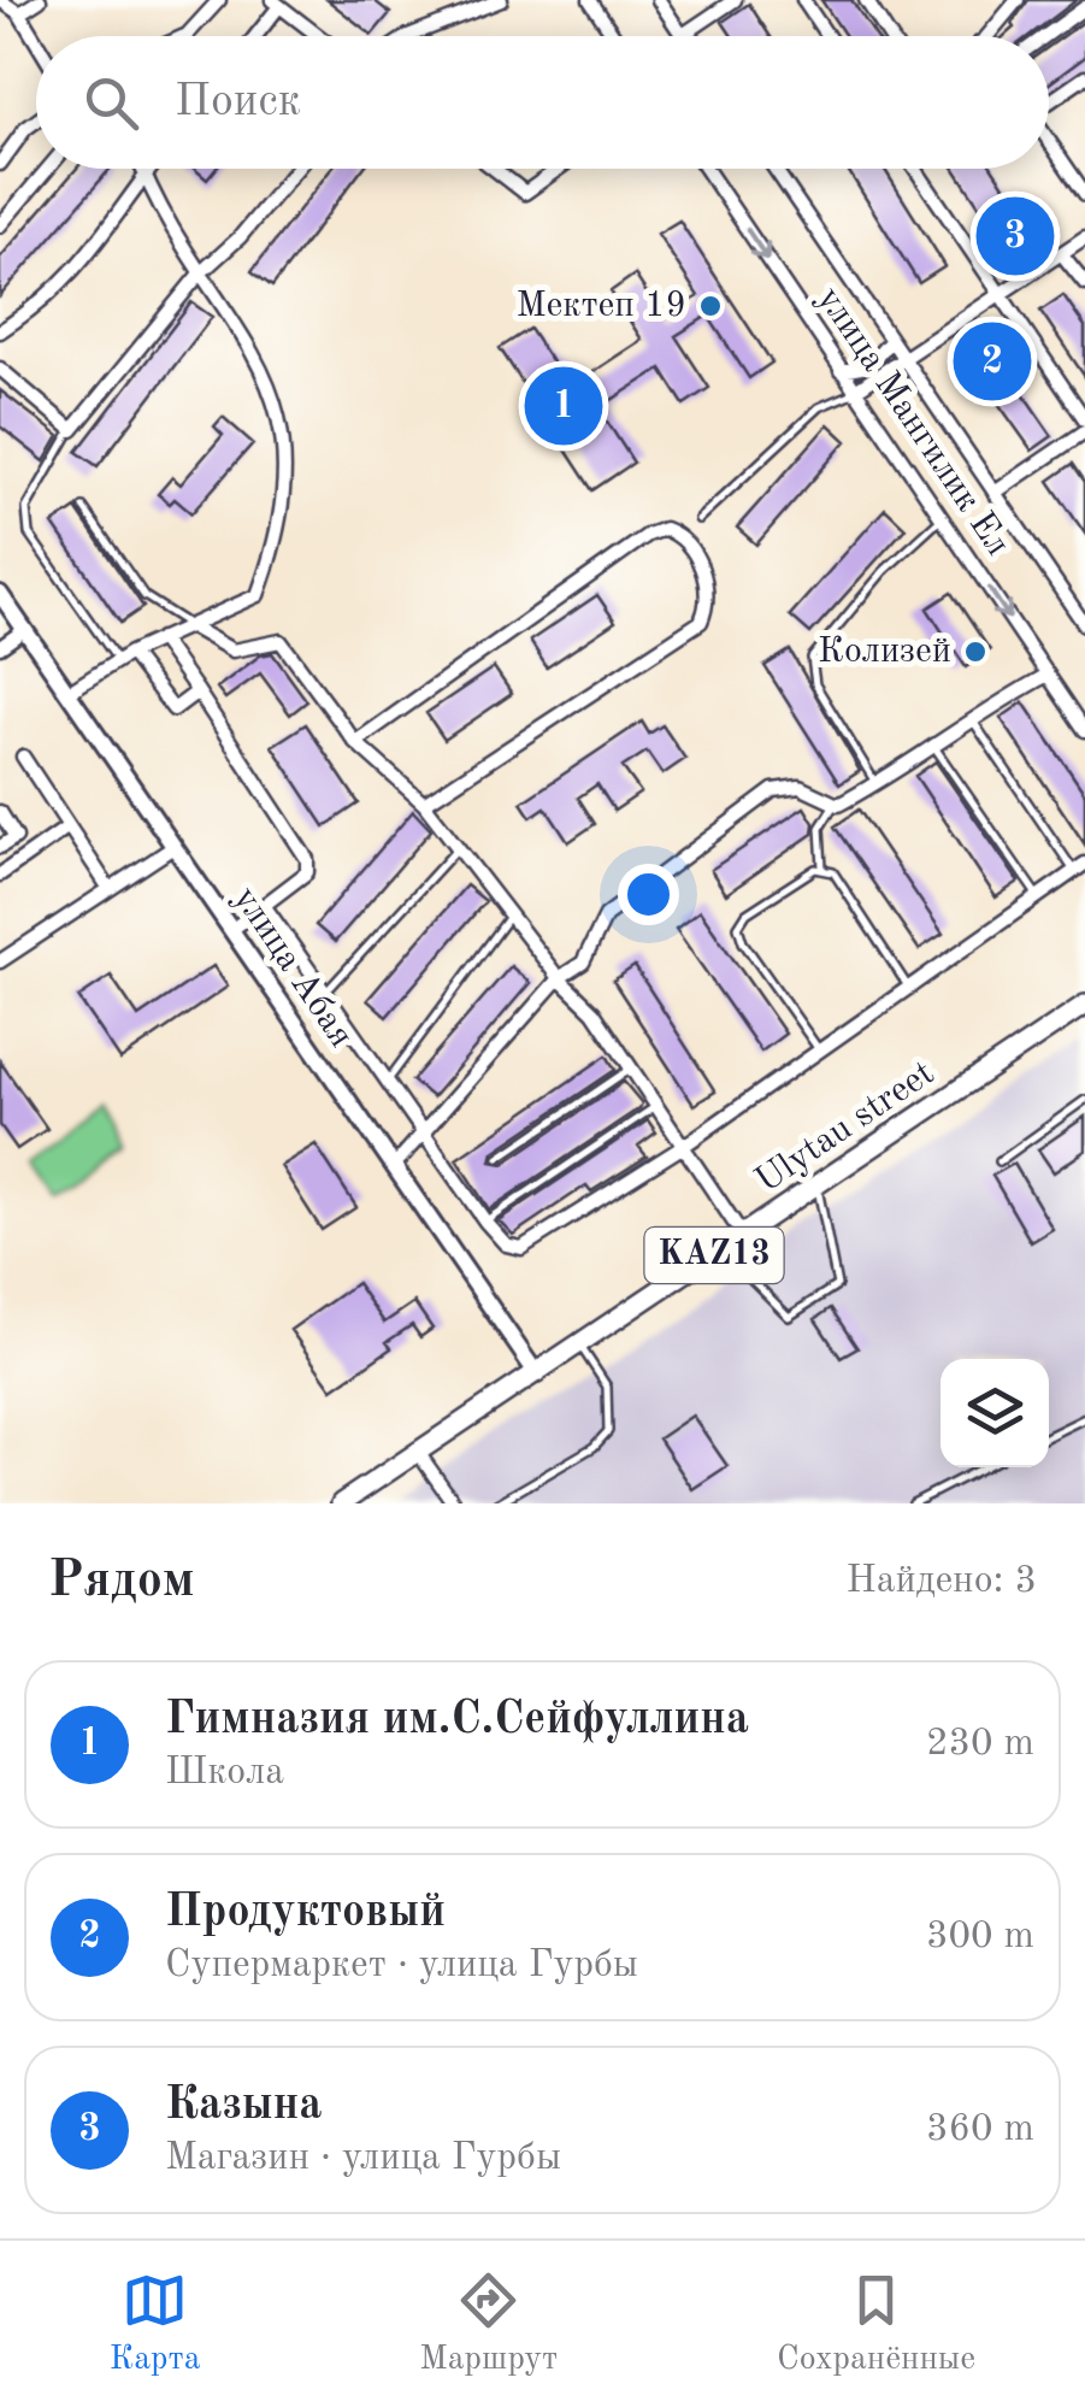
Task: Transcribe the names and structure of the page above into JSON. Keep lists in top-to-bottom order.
{
  "streets": {
    "main road": ["Ulytau street", "KAZ13"],
    "street": ["улица Мангилик Ел", "улица Абая"]
  },
  "crossings": [
    ["улица Абая", "Ulytau street"]
  ],
  "places": ["Мектеп 19", "Колизей"],
  "page": {
    "search": "Поиск",
    "pins": ["3", "2", "1"],
    "heading": ["Рядом", "Найдено: 3"],
    "list": [
      {
        "mark": "1",
        "name": "Гимназия им.С.Сейфуллина",
        "note": "Школа",
        "value": "230 m"
      },
      {
        "mark": "2",
        "name": "Продуктовый",
        "note": "Супермаркет · улица Гурбы",
        "value": "300 m"
      },
      {
        "mark": "3",
        "name": "Казына",
        "note": "Магазин · улица Гурбы",
        "value": "360 m"
      }
    ],
    "nav": ["Карта", "Маршрут", "Сохранённые"]
  }
}
